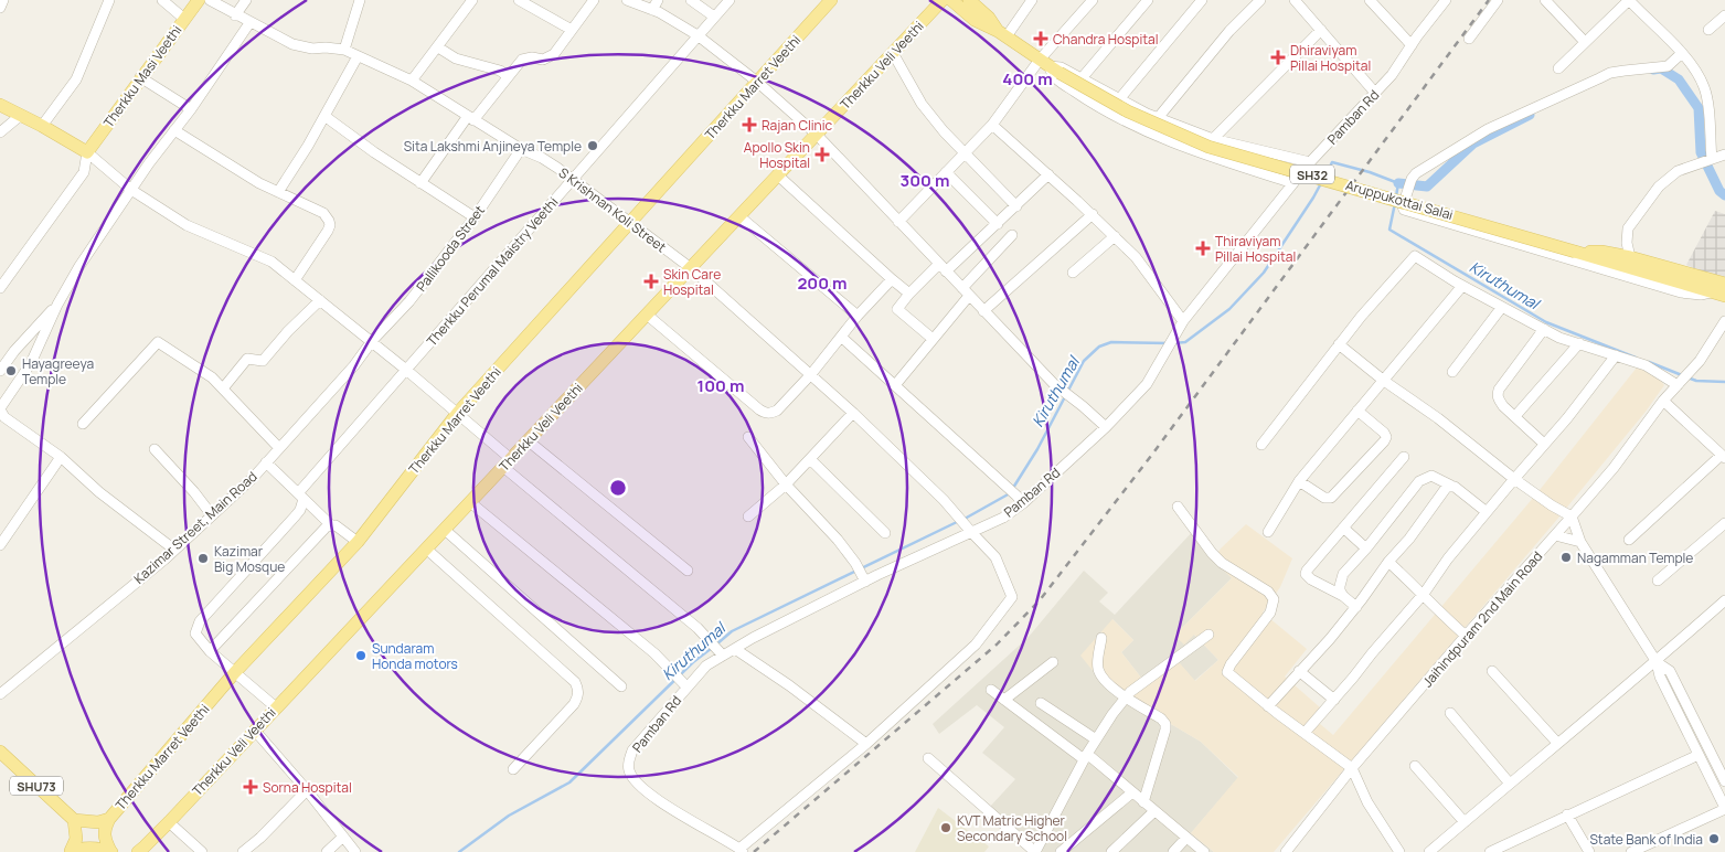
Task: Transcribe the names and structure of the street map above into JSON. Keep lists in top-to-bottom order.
{
  "streets": {
    "main road": [
      "Therkku Veli Veethi",
      "Therkku Masi Veethi",
      "Therkku Marret Veethi",
      "SH32",
      "Aruppukottai Salai",
      "SHU73"
    ],
    "street": [
      "Pamban Rd",
      "S Krishnan Koli Street",
      "Pallikooda Street",
      "Therkku Perumal Maistry Veethi",
      "Kazimar Street, Main Road",
      "Jaihindpuram 2nd Main Road"
    ]
  },
  "crossings": [
    ["Therkku Veli Veethi", "S Krishnan Koli Street"],
    ["Therkku Marret Veethi", "S Krishnan Koli Street"],
    ["Therkku Marret Veethi", "SHU73"],
    ["Pamban Rd", "S Krishnan Koli Street"],
    ["S Krishnan Koli Street", "Pallikooda Street"],
    ["S Krishnan Koli Street", "Therkku Perumal Maistry Veethi"],
    ["Pallikooda Street", "Kazimar Street, Main Road"]
  ],
  "water": ["Kiruthumal"],
  "places": {
    "health": [
      "Chandra Hospital",
      "Dhiraviyam Pillai Hospital",
      "Rajan Clinic",
      "Apollo Skin Hospital",
      "Thiraviyam Pillai Hospital",
      "Skin Care Hospital",
      "Sorna Hospital"
    ],
    "other": [
      "Sita Lakshmi Anjineya Temple",
      "Hayagreeya Temple",
      "Nagamman Temple",
      "Kazimar Big Mosque",
      "Sundaram Honda motors",
      "KVT Matric Higher Secondary School",
      "State Bank of India"
    ]
  },
  "rings": [
    "400 m",
    "300 m",
    "200 m",
    "100 m"
  ]
}
